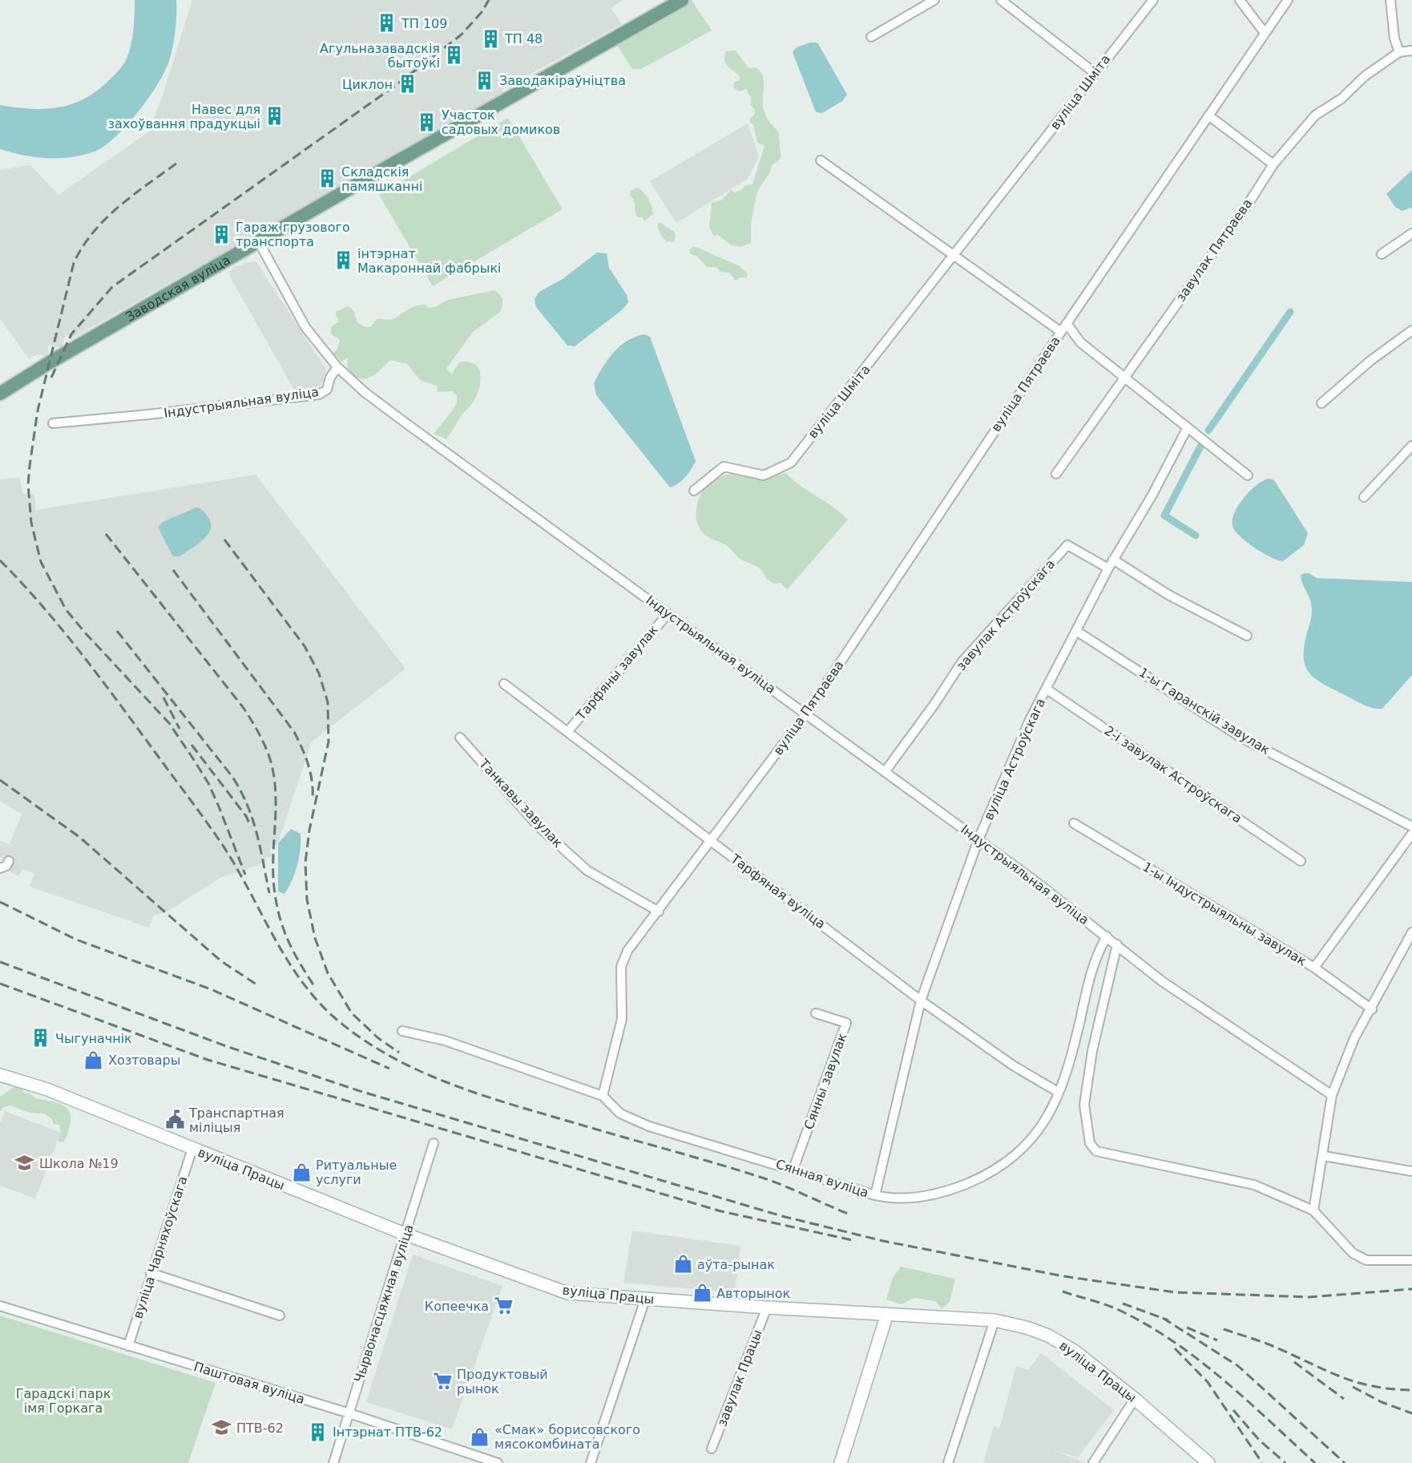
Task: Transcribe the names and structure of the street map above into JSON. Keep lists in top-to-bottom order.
{
  "streets": {
    "main road": ["Заводская вуліца", "вуліца Працы"],
    "street": [
      "вуліца Шміта",
      "завулак Пятраева",
      "вуліца Пятраева",
      "Індустрыяльная вуліца",
      "завулак Астроўскага",
      "Тарфяны завулак",
      "1-ы Гаранскій завулак",
      "вуліца Астроўскага",
      "2-і завулак Астроўскага",
      "Танкавы завулак",
      "Тарфяная вуліца",
      "1-ы Індустрыяльны завулак",
      "Сянны завулак",
      "Сянная вуліца",
      "вуліца Чарняхоўскага",
      "Чырвонасцяжная вуліца",
      "завулак Працы",
      "Паштовая вуліца"
    ]
  },
  "crossings": [
    ["вуліца Шміта", "вуліца Пятраева"],
    ["вуліца Пятраева", "Індустрыяльная вуліца"],
    ["вуліца Пятраева", "Танкавы завулак"],
    ["вуліца Пятраева", "Тарфяная вуліца"],
    ["вуліца Пятраева", "Сянная вуліца"],
    ["Індустрыяльная вуліца", "завулак Астроўскага"],
    ["Індустрыяльная вуліца", "Тарфяны завулак"],
    ["Індустрыяльная вуліца", "вуліца Астроўскага"],
    ["Індустрыяльная вуліца", "Сянная вуліца"],
    ["завулак Астроўскага", "вуліца Астроўскага"],
    ["Тарфяны завулак", "Тарфяная вуліца"],
    ["1-ы Гаранскій завулак", "вуліца Астроўскага"],
    ["вуліца Астроўскага", "2-і завулак Астроўскага"],
    ["вуліца Астроўскага", "Тарфяная вуліца"],
    ["вуліца Астроўскага", "Сянная вуліца"],
    ["Тарфяная вуліца", "Сянная вуліца"],
    ["Сянны завулак", "Сянная вуліца"],
    ["вуліца Працы", "вуліца Чарняхоўскага"],
    ["вуліца Працы", "Чырвонасцяжная вуліца"],
    ["вуліца Працы", "завулак Працы"],
    ["вуліца Чарняхоўскага", "Паштовая вуліца"],
    ["Чырвонасцяжная вуліца", "Паштовая вуліца"]
  ],
  "parks": ["Гарадскі парк імя Горкага"],
  "places": {
    "building": [
      "ТП 109",
      "ТП 48",
      "Агульназавадскія бытоўкі",
      "Заводакіраўніцтва",
      "Циклон",
      "Навес для захоўвання прадукцыі",
      "Участок садовых домиков",
      "Складскія памяшканні",
      "Гараж грузового транспорта",
      "інтэрнат Макароннай фабрыкі",
      "Чыгуначнік",
      "Інтэрнат ПТВ-62"
    ],
    "shop": [
      "Хозтовары",
      "Ритуальные услуги",
      "аўта-рынак",
      "Авторынок",
      "«Смак» борисовского мясокомбината"
    ],
    "public building": ["Транспартная міліцыя"],
    "school or university": ["Школа №19", "ПТВ-62"],
    "supermarket": ["Копеечка", "Продуктовый рынок"]
  }
}
